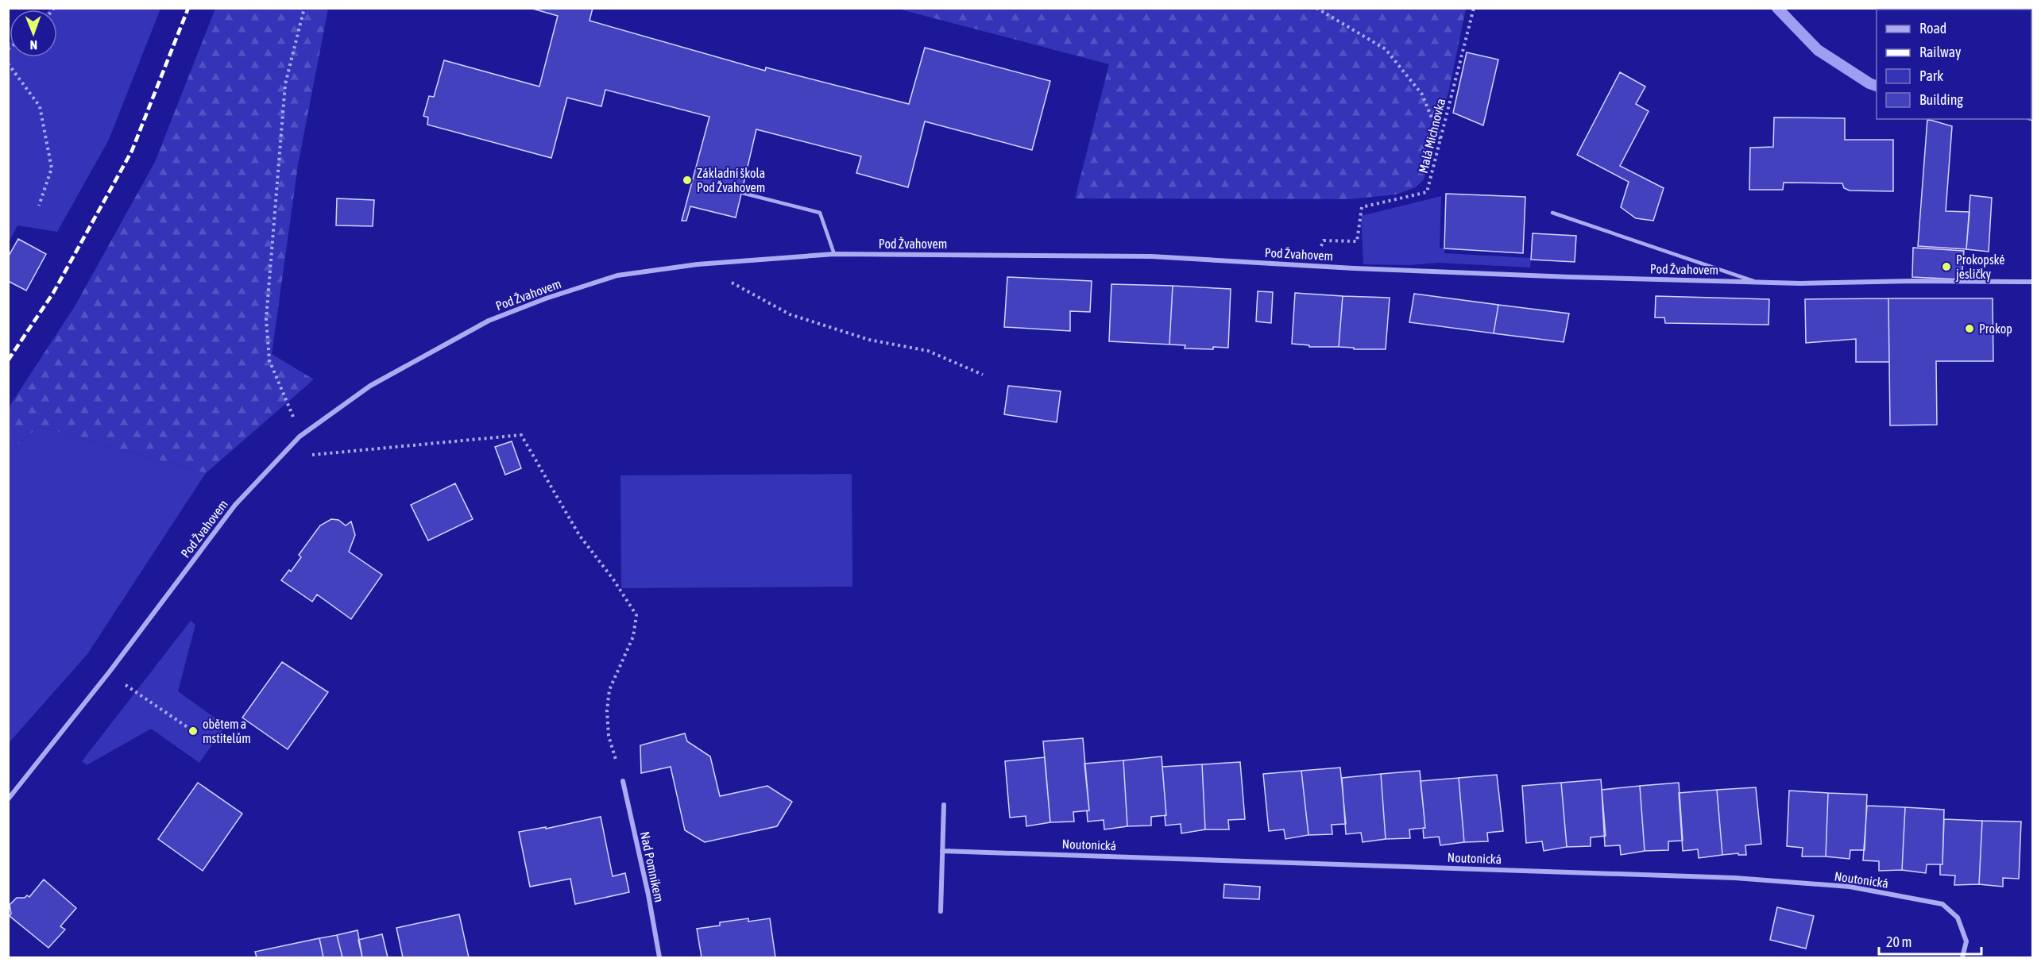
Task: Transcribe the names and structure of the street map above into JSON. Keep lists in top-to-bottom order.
{
  "streets": {
    "street": ["Pod Žvahovem", "Noutonická", "Nad Pomníkem"],
    "path": ["Malá Michnovka"]
  },
  "places": [
    "Základní škola Pod Žvahovem",
    "Prokopské jesličky",
    "Prokop",
    "obětem a mstitelům"
  ],
  "legend": [
    "Road",
    "Railway",
    "Park",
    "Building"
  ],
  "scale_bar": "20 m",
  "north": "bottom"
}
